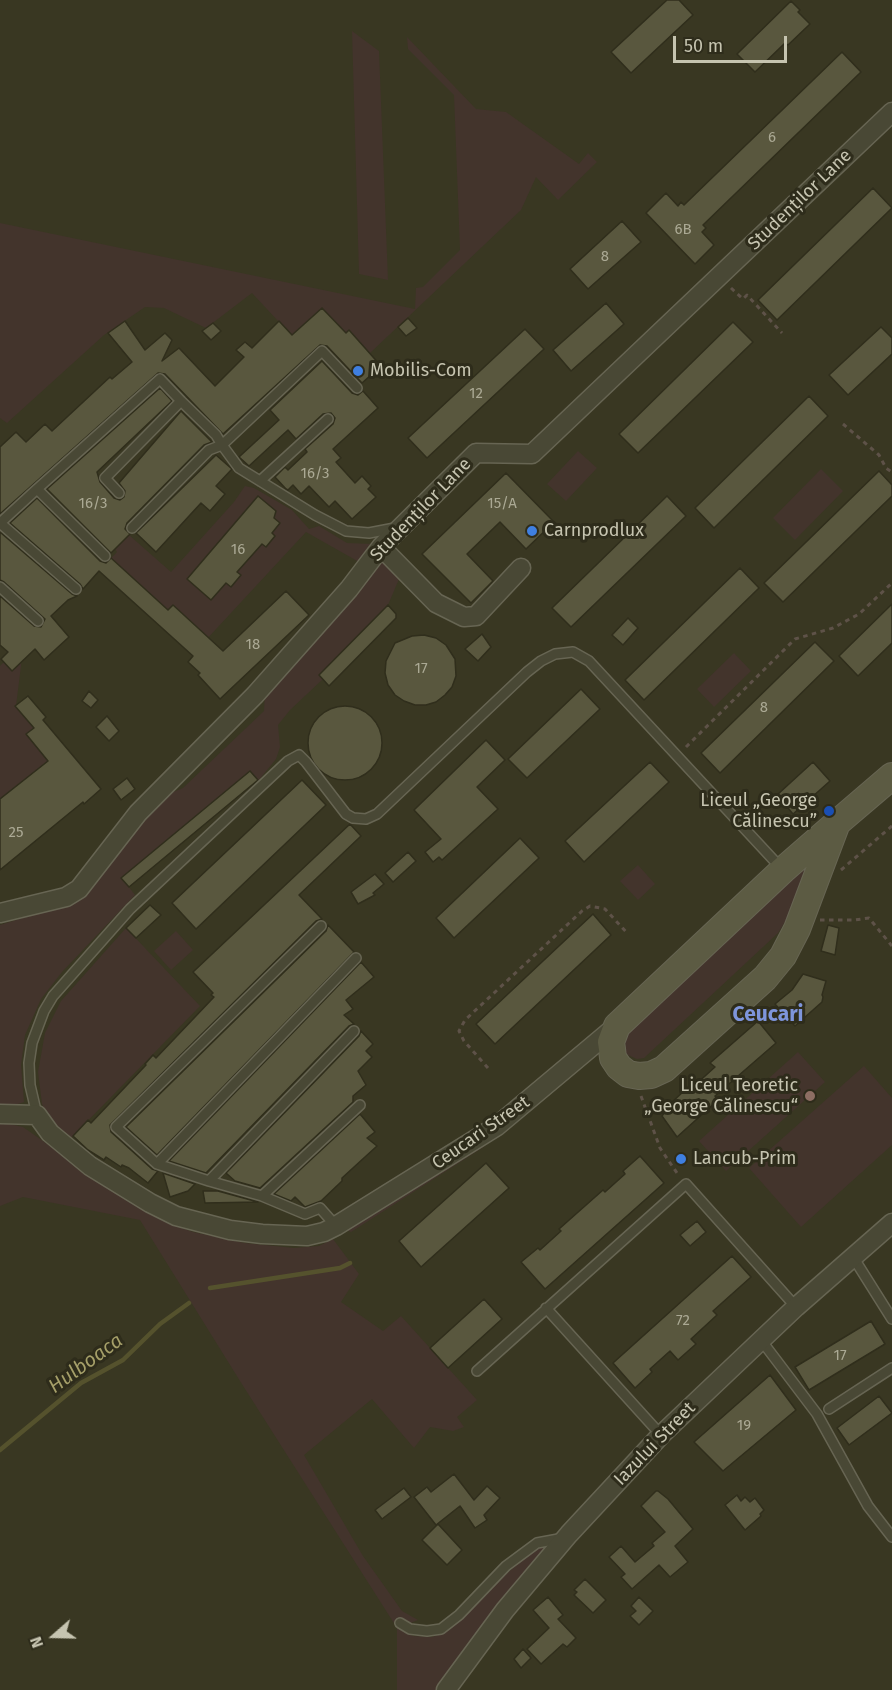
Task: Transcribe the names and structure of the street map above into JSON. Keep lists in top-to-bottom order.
{
  "streets": {
    "street": ["Studenților Lane", "Ceucari Street", "Iazului Street"]
  },
  "districts": ["Ceucari"],
  "water": ["Hulboaca"],
  "places": [
    "Mobilis-Com",
    "Carnprodlux",
    "Liceul „George Călinescu”",
    "Liceul Teoretic „George Călinescu“",
    "Lancub-Prim"
  ],
  "house_numbers": [
    "6",
    "6B",
    "8",
    "12",
    "16/3",
    "16/3",
    "15/A",
    "16",
    "18",
    "17",
    "8",
    "25",
    "72",
    "17",
    "19"
  ],
  "scale_bar": "50 m",
  "north": "left"
}
